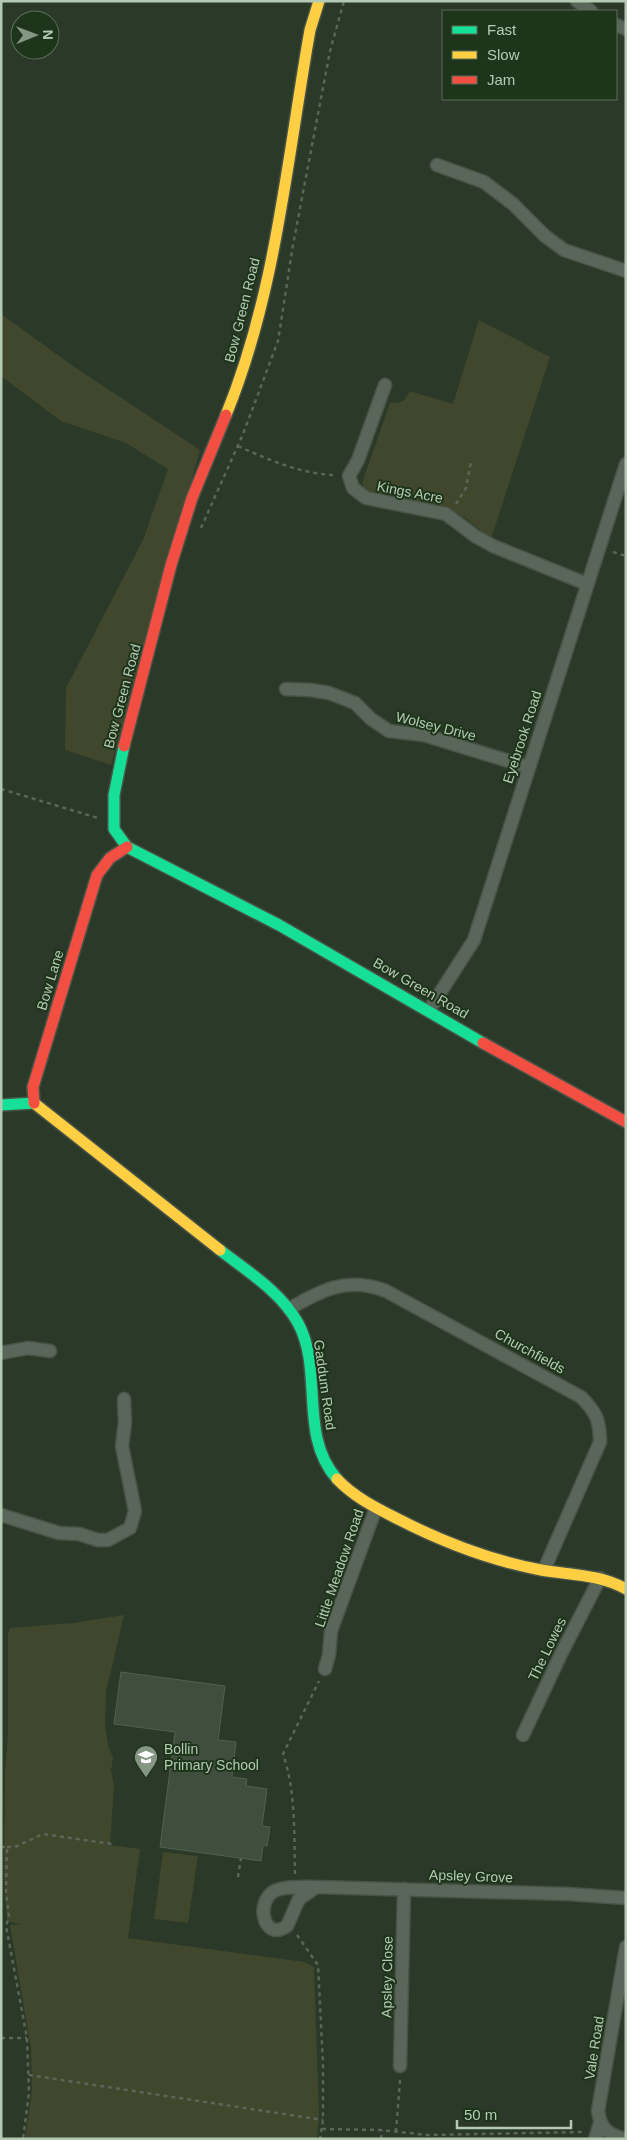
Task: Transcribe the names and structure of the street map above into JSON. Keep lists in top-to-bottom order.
{
  "streets": {
    "main road": ["Bow Green Road", "Bow Lane", "Gaddum Road"],
    "street": [
      "Kings Acre",
      "Wolsey Drive",
      "Eyebrook Road",
      "Churchfields",
      "Little Meadow Road",
      "The Lowes",
      "Apsley Grove",
      "Apsley Close",
      "Vale Road"
    ]
  },
  "crossings": [
    ["Bow Green Road", "Eyebrook Road"],
    ["Bow Green Road", "Bow Lane"],
    ["Kings Acre", "Eyebrook Road"],
    ["Wolsey Drive", "Eyebrook Road"],
    ["Bow Lane", "Gaddum Road"],
    ["Churchfields", "Gaddum Road"],
    ["Gaddum Road", "Little Meadow Road"],
    ["Gaddum Road", "The Lowes"],
    ["Apsley Grove", "Apsley Close"]
  ],
  "places": {
    "school or university": ["Bollin Primary School"]
  },
  "legend": ["Fast", "Slow", "Jam"],
  "scale_bar": "50 m",
  "north": "right"
}
